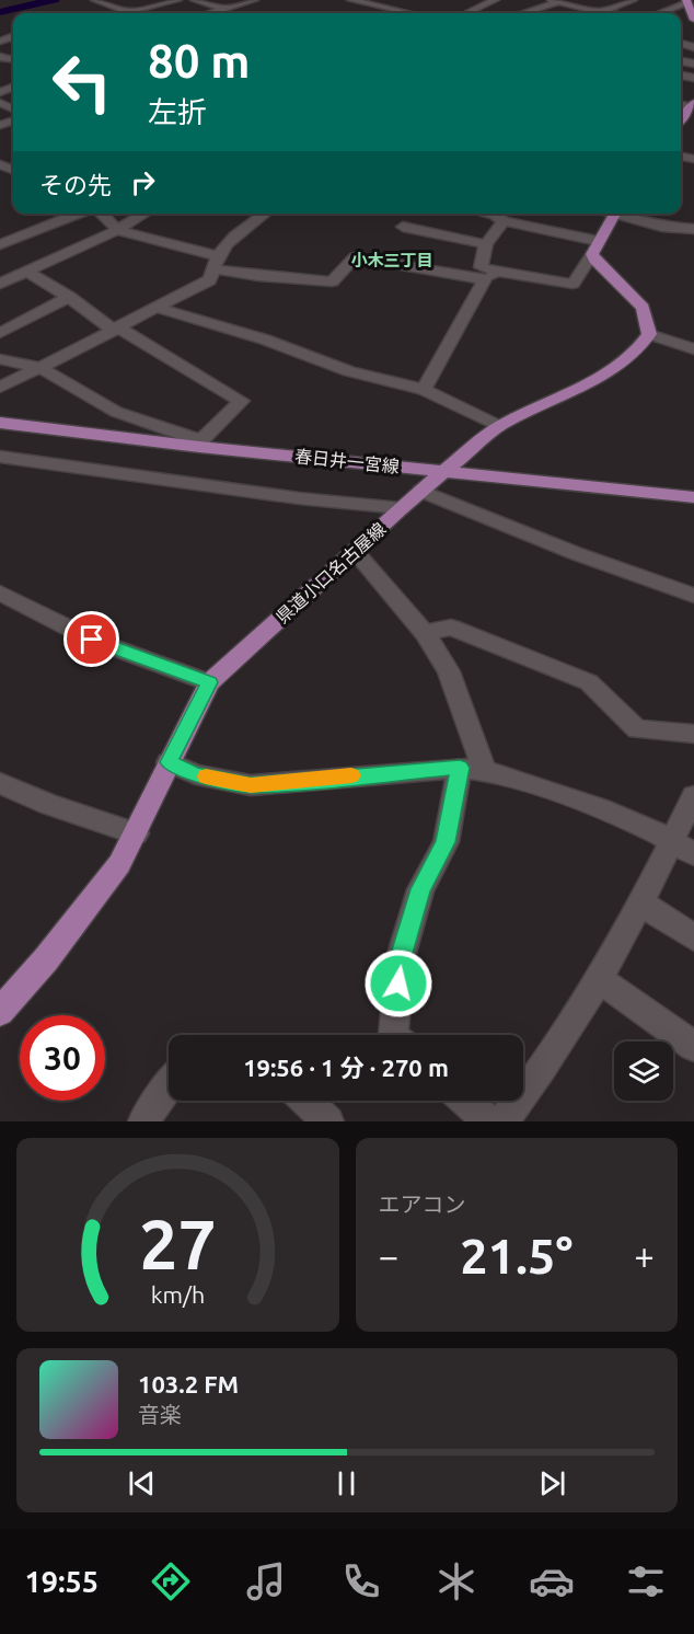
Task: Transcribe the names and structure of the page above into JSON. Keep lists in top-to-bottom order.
{
  "streets": {
    "main road": ["春日井一宮線", "県道小口名古屋線"]
  },
  "crossings": [
    ["春日井一宮線", "県道小口名古屋線"]
  ],
  "districts": ["小木三丁目"],
  "page": {
    "turn": ["80 m", "左折"],
    "then": "その先",
    "limit": "30",
    "trip": "19:56 · 1 分 · 270 m",
    "tile": "エアコン",
    "heat": ["−", "21.5°", "+"],
    "song": ["103.2 FM", "音楽"],
    "tabs": "19:55",
    "gauge": ["27", "km/h"]
  }
}
